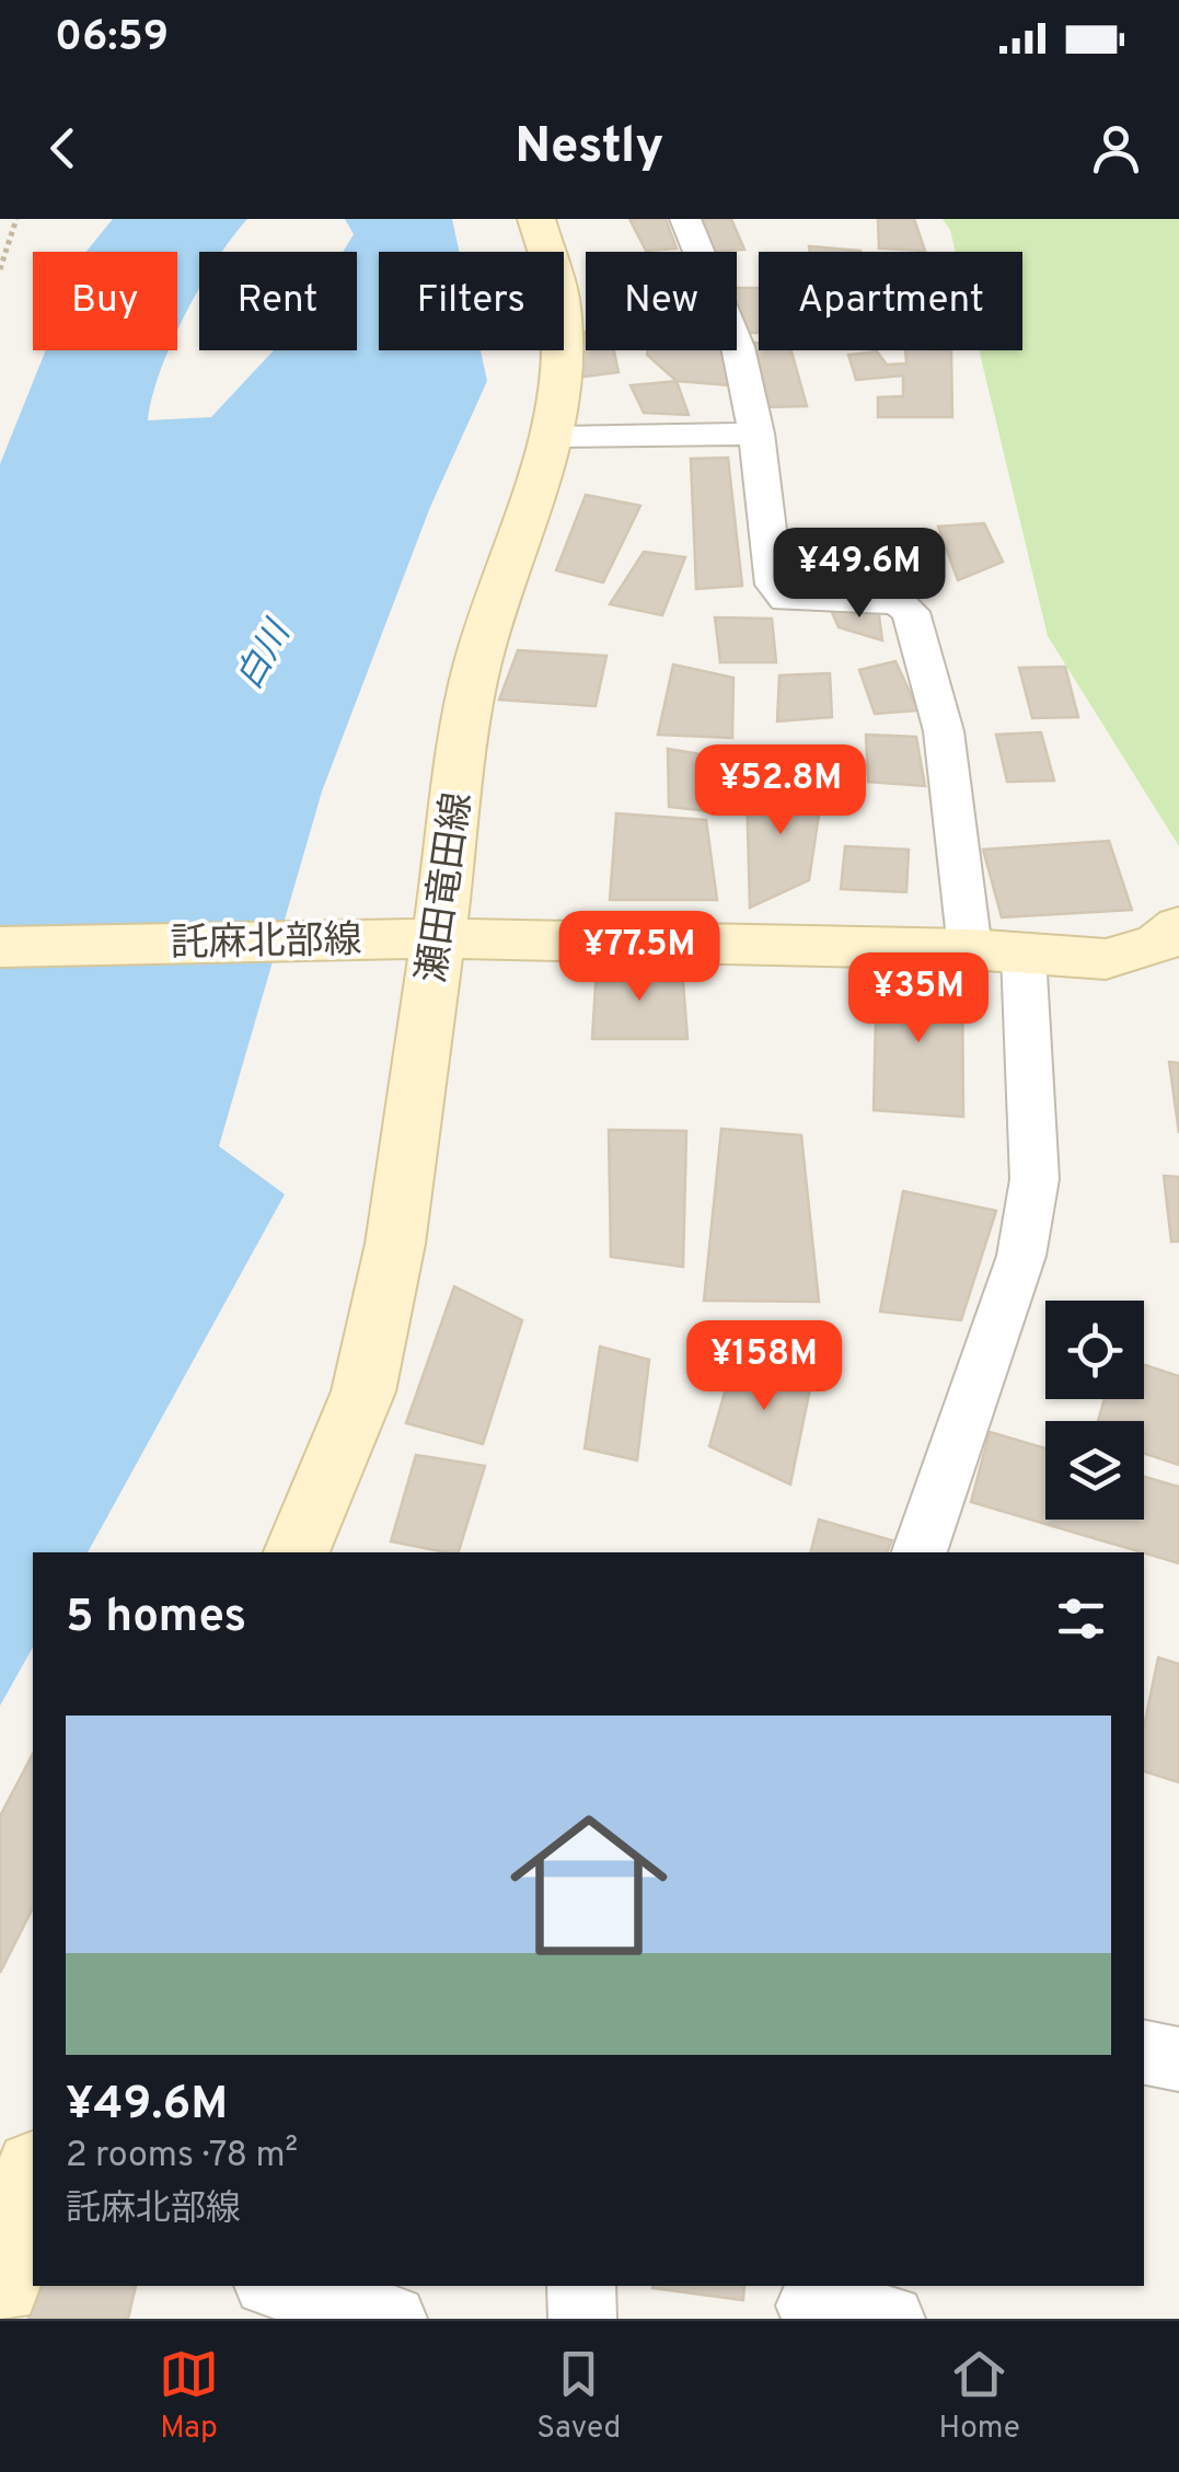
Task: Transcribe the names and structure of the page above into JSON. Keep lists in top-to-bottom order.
{
  "streets": {
    "main road": ["瀬田竜田線", "託麻北部線"]
  },
  "crossings": [
    ["瀬田竜田線", "託麻北部線"]
  ],
  "water": ["白川"],
  "page": {
    "status": "06:59",
    "header": "Nestly",
    "chip": [
      "Buy",
      "Rent",
      "Filters",
      "New",
      "Apartment"
    ],
    "price": [
      "¥49.6M",
      "¥52.8M",
      "¥77.5M",
      "¥35M",
      "¥158M"
    ],
    "heading": "5 homes",
    "list": [
      {
        "name": "¥49.6M",
        "note": "2 rooms · 78 m² · 託麻北部線"
      }
    ],
    "tabs": ["Map", "Saved", "Home"]
  }
}
